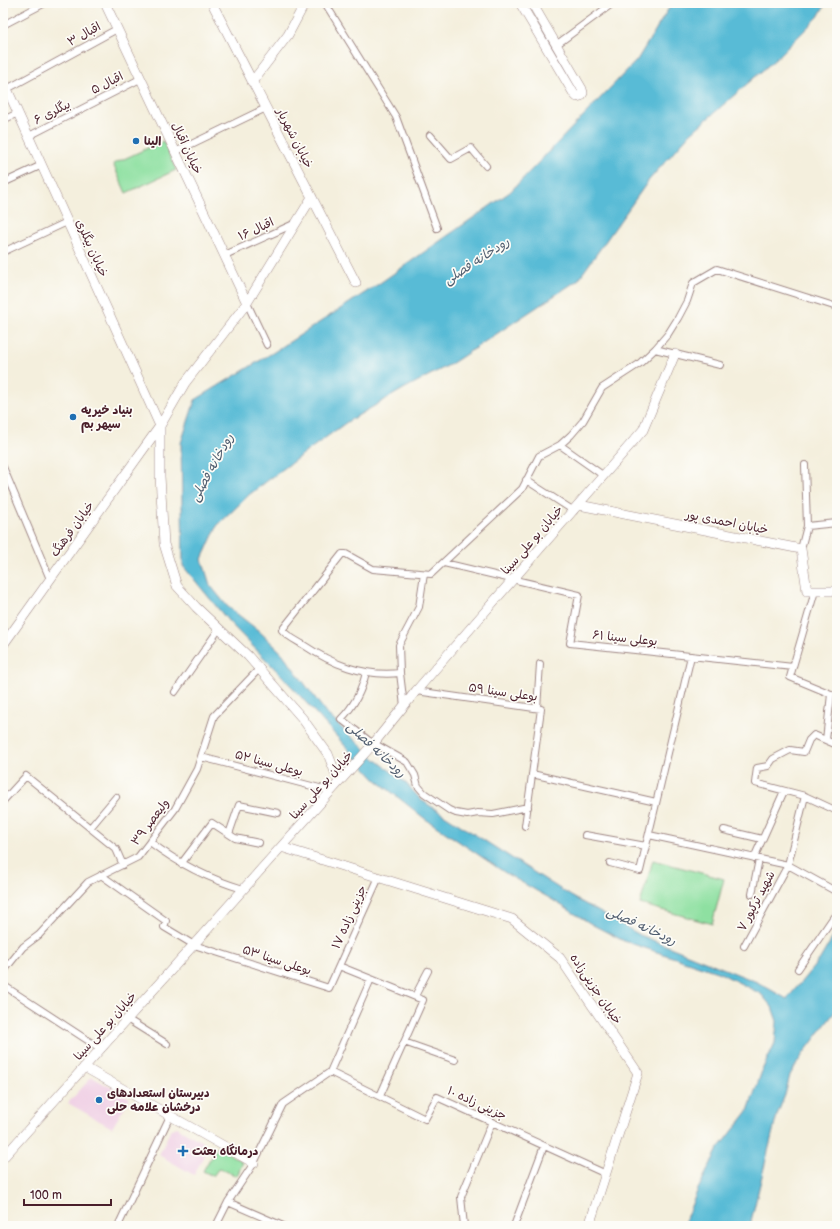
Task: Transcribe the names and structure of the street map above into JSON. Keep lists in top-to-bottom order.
{
  "streets": {
    "street": [
      "اقبال ۳",
      "اقبال ۵",
      "بیگلری ۶",
      "خیابان شهریار",
      "خیابان اقبال",
      "اقبال ۱۶",
      "خیابان بیگلری",
      "خیابان احمدی پور",
      "خیابان فرهنگ",
      "خیابان بو علی سینا",
      "بوعلی سینا ۶۱",
      "بوعلی سینا ۵۹",
      "بوعلی سینا ۵۲",
      "ولیعصر ۳۹",
      "شهید ترکپور ۷",
      "جزینی زاده ۱۷",
      "بوعلی سینا ۵۳",
      "خیابان جزینی‌زاده",
      "جزینی زاده ۱۰"
    ]
  },
  "crossings": [
    ["اقبال ۳", "خیابان اقبال"],
    ["اقبال ۳", "خیابان بیگلری"],
    ["اقبال ۵", "بیگلری ۶"],
    ["اقبال ۵", "خیابان اقبال"],
    ["بیگلری ۶", "خیابان بیگلری"],
    ["خیابان شهریار", "خیابان فرهنگ"],
    ["خیابان اقبال", "اقبال ۱۶"],
    ["خیابان اقبال", "خیابان فرهنگ"],
    ["اقبال ۱۶", "خیابان فرهنگ"],
    ["خیابان بیگلری", "خیابان فرهنگ"],
    ["خیابان احمدی پور", "خیابان بو علی سینا"],
    ["خیابان بو علی سینا", "بوعلی سینا ۶۱"],
    ["خیابان بو علی سینا", "بوعلی سینا ۵۹"],
    ["خیابان بو علی سینا", "بوعلی سینا ۵۲"],
    ["خیابان بو علی سینا", "بوعلی سینا ۵۳"],
    ["خیابان بو علی سینا", "خیابان جزینی‌زاده"],
    ["بوعلی سینا ۵۲", "ولیعصر ۳۹"],
    ["جزینی زاده ۱۷", "بوعلی سینا ۵۳"],
    ["جزینی زاده ۱۷", "خیابان جزینی‌زاده"],
    ["خیابان جزینی‌زاده", "جزینی زاده ۱۰"]
  ],
  "water": ["رودخانه فصلی"],
  "places": {
    "other": ["الینا", "بنیاد خیریه سپهر بم", "دبیرستان استعدادهای درخشان علامه حلی"],
    "health": ["درمانگاه بعثت"]
  },
  "scale_bar": "100 m"
}
